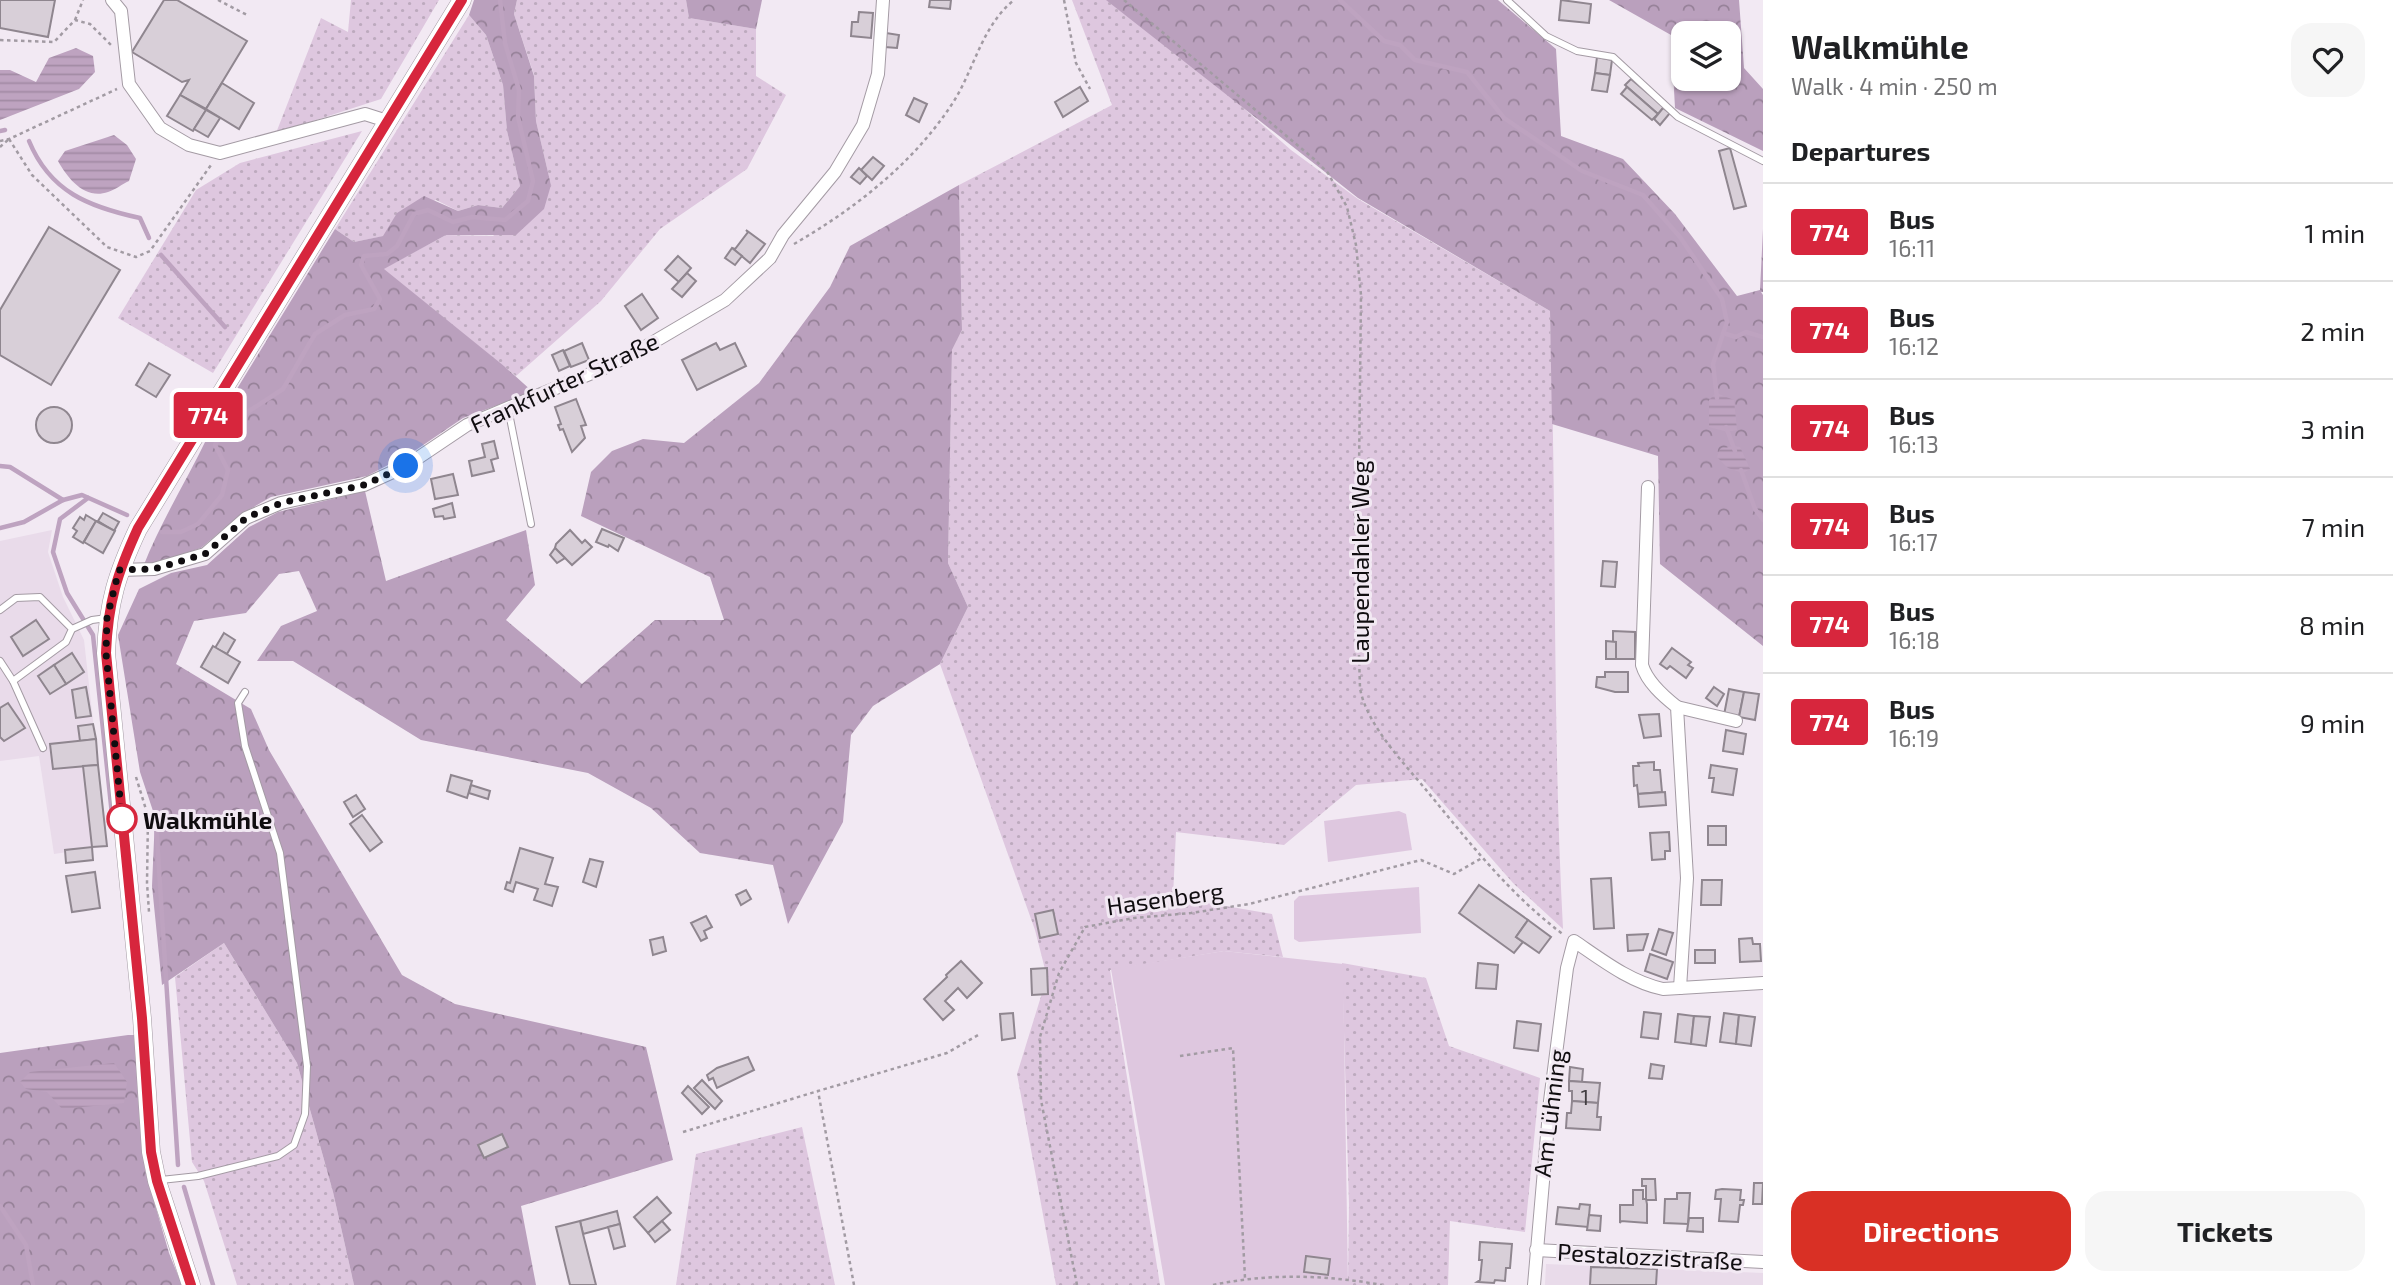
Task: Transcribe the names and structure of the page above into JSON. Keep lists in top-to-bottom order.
{
  "streets": {
    "street": ["Frankfurter Straße", "Am Lühning", "Pestalozzistraße"],
    "path": ["Laupendahler Weg", "Hasenberg"]
  },
  "crossings": [
    ["Laupendahler Weg", "Hasenberg"],
    ["Laupendahler Weg", "Am Lühning"],
    ["Am Lühning", "Pestalozzistraße"]
  ],
  "places": ["Walkmühle"],
  "lines": ["bus line 774"],
  "house_numbers": ["1"],
  "page": {
    "on_map": "774",
    "heading": [
      ["Walkmühle", "Walk · 4 min · 250 m"],
      "Departures"
    ],
    "list": [
      {
        "mark": "774",
        "name": "Bus",
        "note": "16:11",
        "value": "1 min"
      },
      {
        "mark": "774",
        "name": "Bus",
        "note": "16:12",
        "value": "2 min"
      },
      {
        "mark": "774",
        "name": "Bus",
        "note": "16:13",
        "value": "3 min"
      },
      {
        "mark": "774",
        "name": "Bus",
        "note": "16:17",
        "value": "7 min"
      },
      {
        "mark": "774",
        "name": "Bus",
        "note": "16:18",
        "value": "8 min"
      },
      {
        "mark": "774",
        "name": "Bus",
        "note": "16:19",
        "value": "9 min"
      }
    ],
    "buttons": ["Directions", "Tickets"]
  }
}
